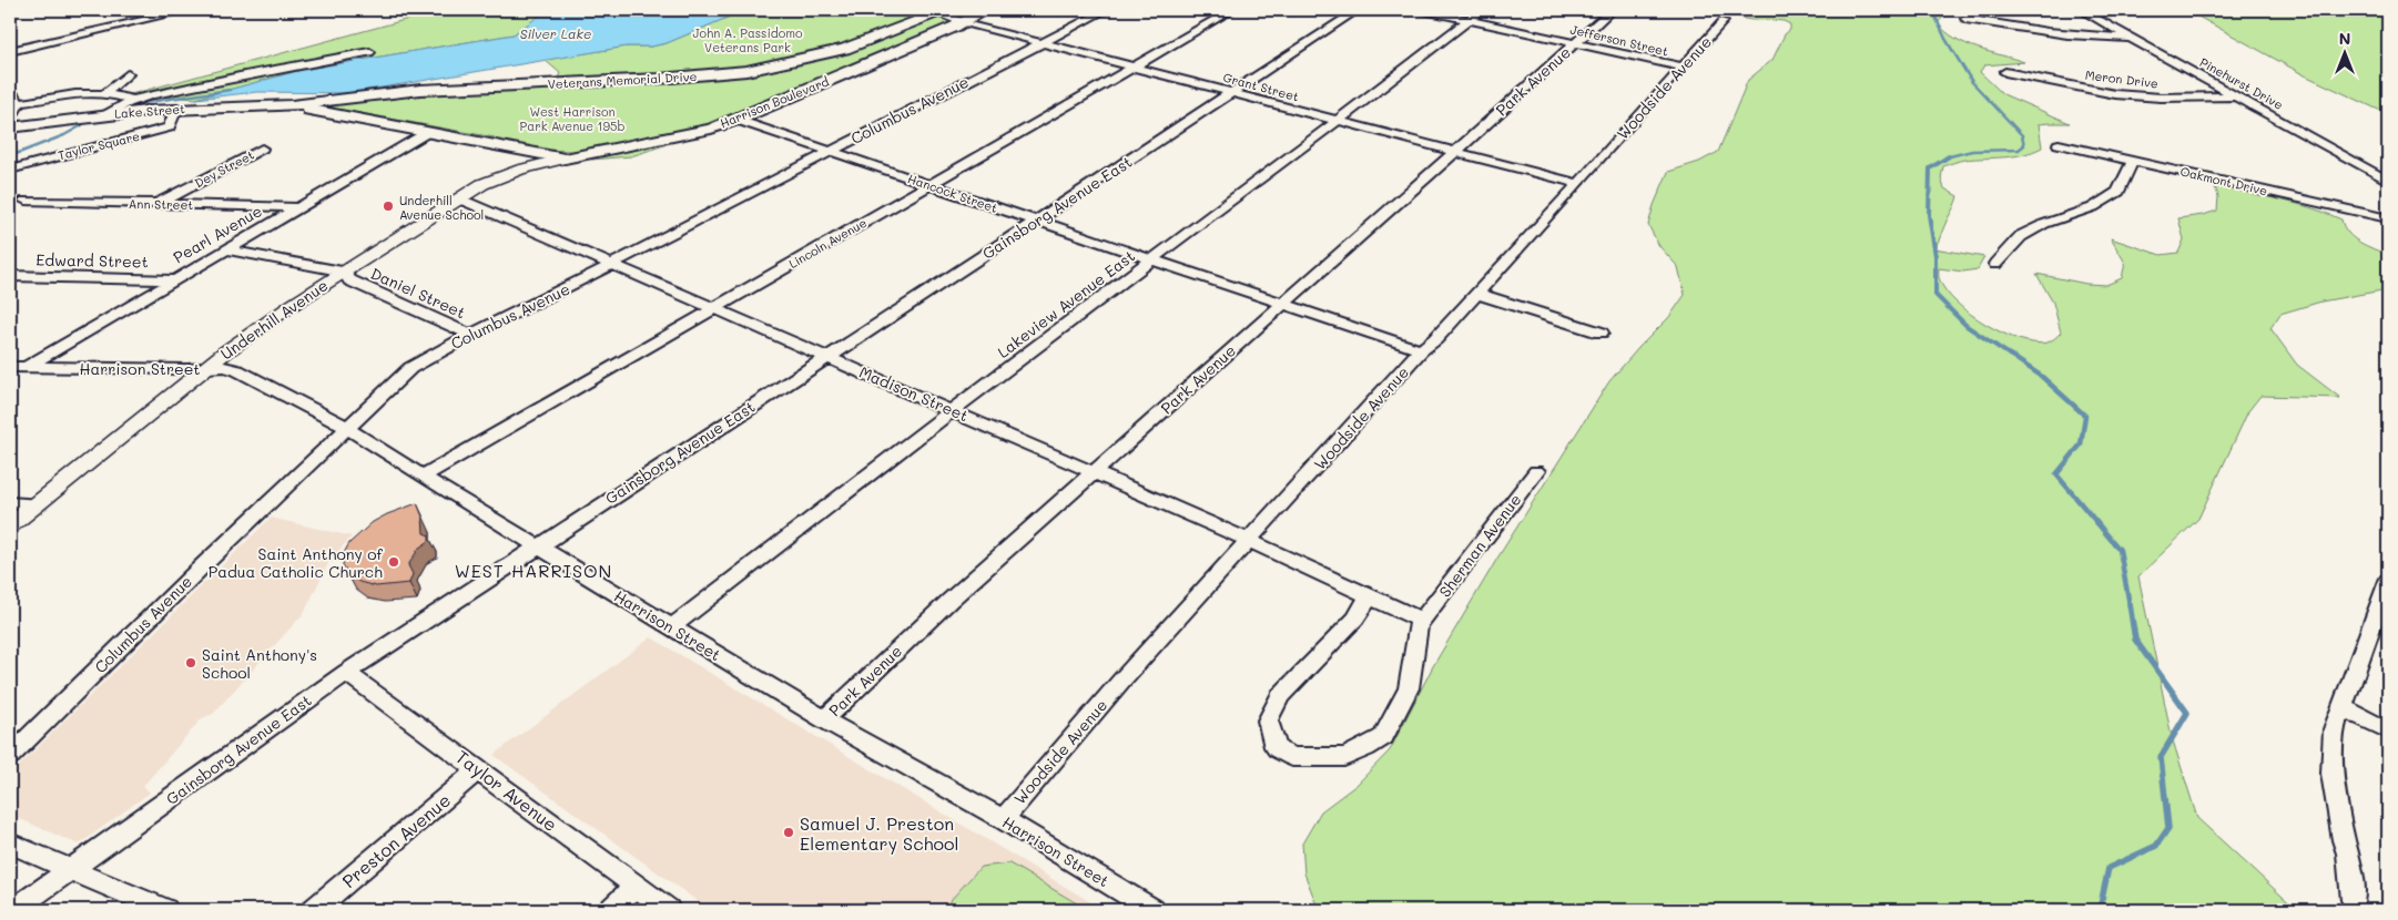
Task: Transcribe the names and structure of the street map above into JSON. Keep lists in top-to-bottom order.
{
  "streets": {
    "main road": ["Veterans Memorial Drive", "Harrison Boulevard", "Lake Street"],
    "street": [
      "Jefferson Street",
      "Meron Drive",
      "Park Avenue",
      "Pinehurst Drive",
      "Grant Street",
      "Woodside Avenue",
      "Columbus Avenue",
      "Taylor Square",
      "Dey Street",
      "Oakmont Drive",
      "Hancock Street",
      "Ann Street",
      "Gainsborg Avenue East",
      "Pearl Avenue",
      "Lincoln Avenue",
      "Edward Street",
      "Daniel Street",
      "Lakeview Avenue East",
      "Underhill Avenue",
      "Harrison Street",
      "Madison Street",
      "Sherman Avenue",
      "Taylor Avenue",
      "Preston Avenue"
    ]
  },
  "crossings": [
    ["Jefferson Street", "Park Avenue"],
    ["Jefferson Street", "Woodside Avenue"],
    ["Jefferson Street", "Lakeview Avenue East"],
    ["Meron Drive", "Pinehurst Drive"],
    ["Veterans Memorial Drive", "Grant Street"],
    ["Veterans Memorial Drive", "Harrison Boulevard"],
    ["Veterans Memorial Drive", "Lake Street"],
    ["Park Avenue", "Grant Street"],
    ["Park Avenue", "Hancock Street"],
    ["Park Avenue", "Harrison Street"],
    ["Park Avenue", "Madison Street"],
    ["Grant Street", "Woodside Avenue"],
    ["Grant Street", "Harrison Boulevard"],
    ["Grant Street", "Columbus Avenue"],
    ["Grant Street", "Gainsborg Avenue East"],
    ["Grant Street", "Lincoln Avenue"],
    ["Grant Street", "Lakeview Avenue East"],
    ["Woodside Avenue", "Hancock Street"],
    ["Woodside Avenue", "Harrison Street"],
    ["Woodside Avenue", "Madison Street"],
    ["Harrison Boulevard", "Lake Street"],
    ["Harrison Boulevard", "Hancock Street"],
    ["Harrison Boulevard", "Pearl Avenue"],
    ["Harrison Boulevard", "Underhill Avenue"],
    ["Columbus Avenue", "Hancock Street"],
    ["Columbus Avenue", "Daniel Street"],
    ["Columbus Avenue", "Harrison Street"],
    ["Columbus Avenue", "Madison Street"],
    ["Lake Street", "Taylor Square"],
    ["Dey Street", "Ann Street"],
    ["Hancock Street", "Gainsborg Avenue East"],
    ["Hancock Street", "Lincoln Avenue"],
    ["Hancock Street", "Lakeview Avenue East"],
    ["Ann Street", "Pearl Avenue"],
    ["Gainsborg Avenue East", "Harrison Street"],
    ["Gainsborg Avenue East", "Madison Street"],
    ["Gainsborg Avenue East", "Taylor Avenue"],
    ["Pearl Avenue", "Edward Street"],
    ["Pearl Avenue", "Daniel Street"],
    ["Pearl Avenue", "Harrison Street"],
    ["Lincoln Avenue", "Harrison Street"],
    ["Lincoln Avenue", "Madison Street"],
    ["Daniel Street", "Underhill Avenue"],
    ["Lakeview Avenue East", "Harrison Street"],
    ["Lakeview Avenue East", "Madison Street"],
    ["Underhill Avenue", "Harrison Street"],
    ["Underhill Avenue", "Madison Street"],
    ["Madison Street", "Sherman Avenue"],
    ["Taylor Avenue", "Preston Avenue"]
  ],
  "districts": ["WEST HARRISON"],
  "water": ["Silver Lake"],
  "parks": ["John A. Passidomo Veterans Park", "West Harrison Park Avenue 195b"],
  "places": [
    "Underhill Avenue School",
    "Saint Anthony of Padua Catholic Church",
    "Saint Anthony's School",
    "Samuel J. Preston Elementary School"
  ],
  "north": "top"
}
